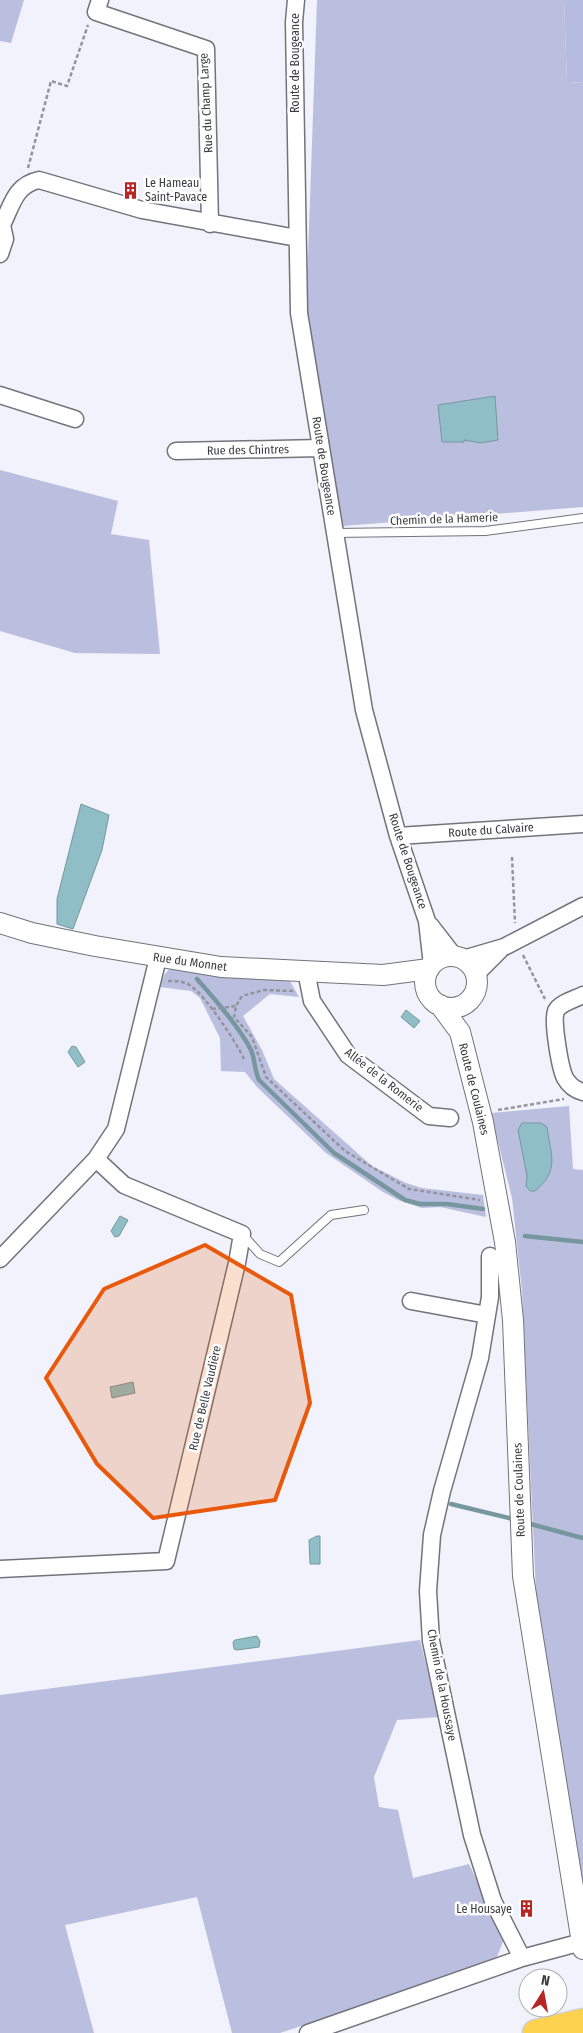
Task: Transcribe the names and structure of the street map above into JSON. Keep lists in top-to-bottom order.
{
  "streets": {
    "street": [
      "Route de Bougeance",
      "Rue du Champ Large",
      "Rue des Chintres",
      "Route du Calvaire",
      "Rue du Monnet",
      "Allée de la Romerie",
      "Route de Coulaines",
      "Rue de Belle Vaudière",
      "Chemin de la Houssaye"
    ],
    "lane": ["Chemin de la Hamerie"]
  },
  "crossings": [
    ["Route de Bougeance", "Rue des Chintres"],
    ["Route de Bougeance", "Chemin de la Hamerie"],
    ["Route de Bougeance", "Route du Calvaire"],
    ["Route de Bougeance", "Rue du Monnet"],
    ["Route de Bougeance", "Route de Coulaines"],
    ["Rue du Monnet", "Allée de la Romerie"],
    ["Rue du Monnet", "Route de Coulaines"]
  ],
  "places": {
    "building": ["Le Hameau Saint-Pavace", "Le Housaye"]
  },
  "north": "top"
}
